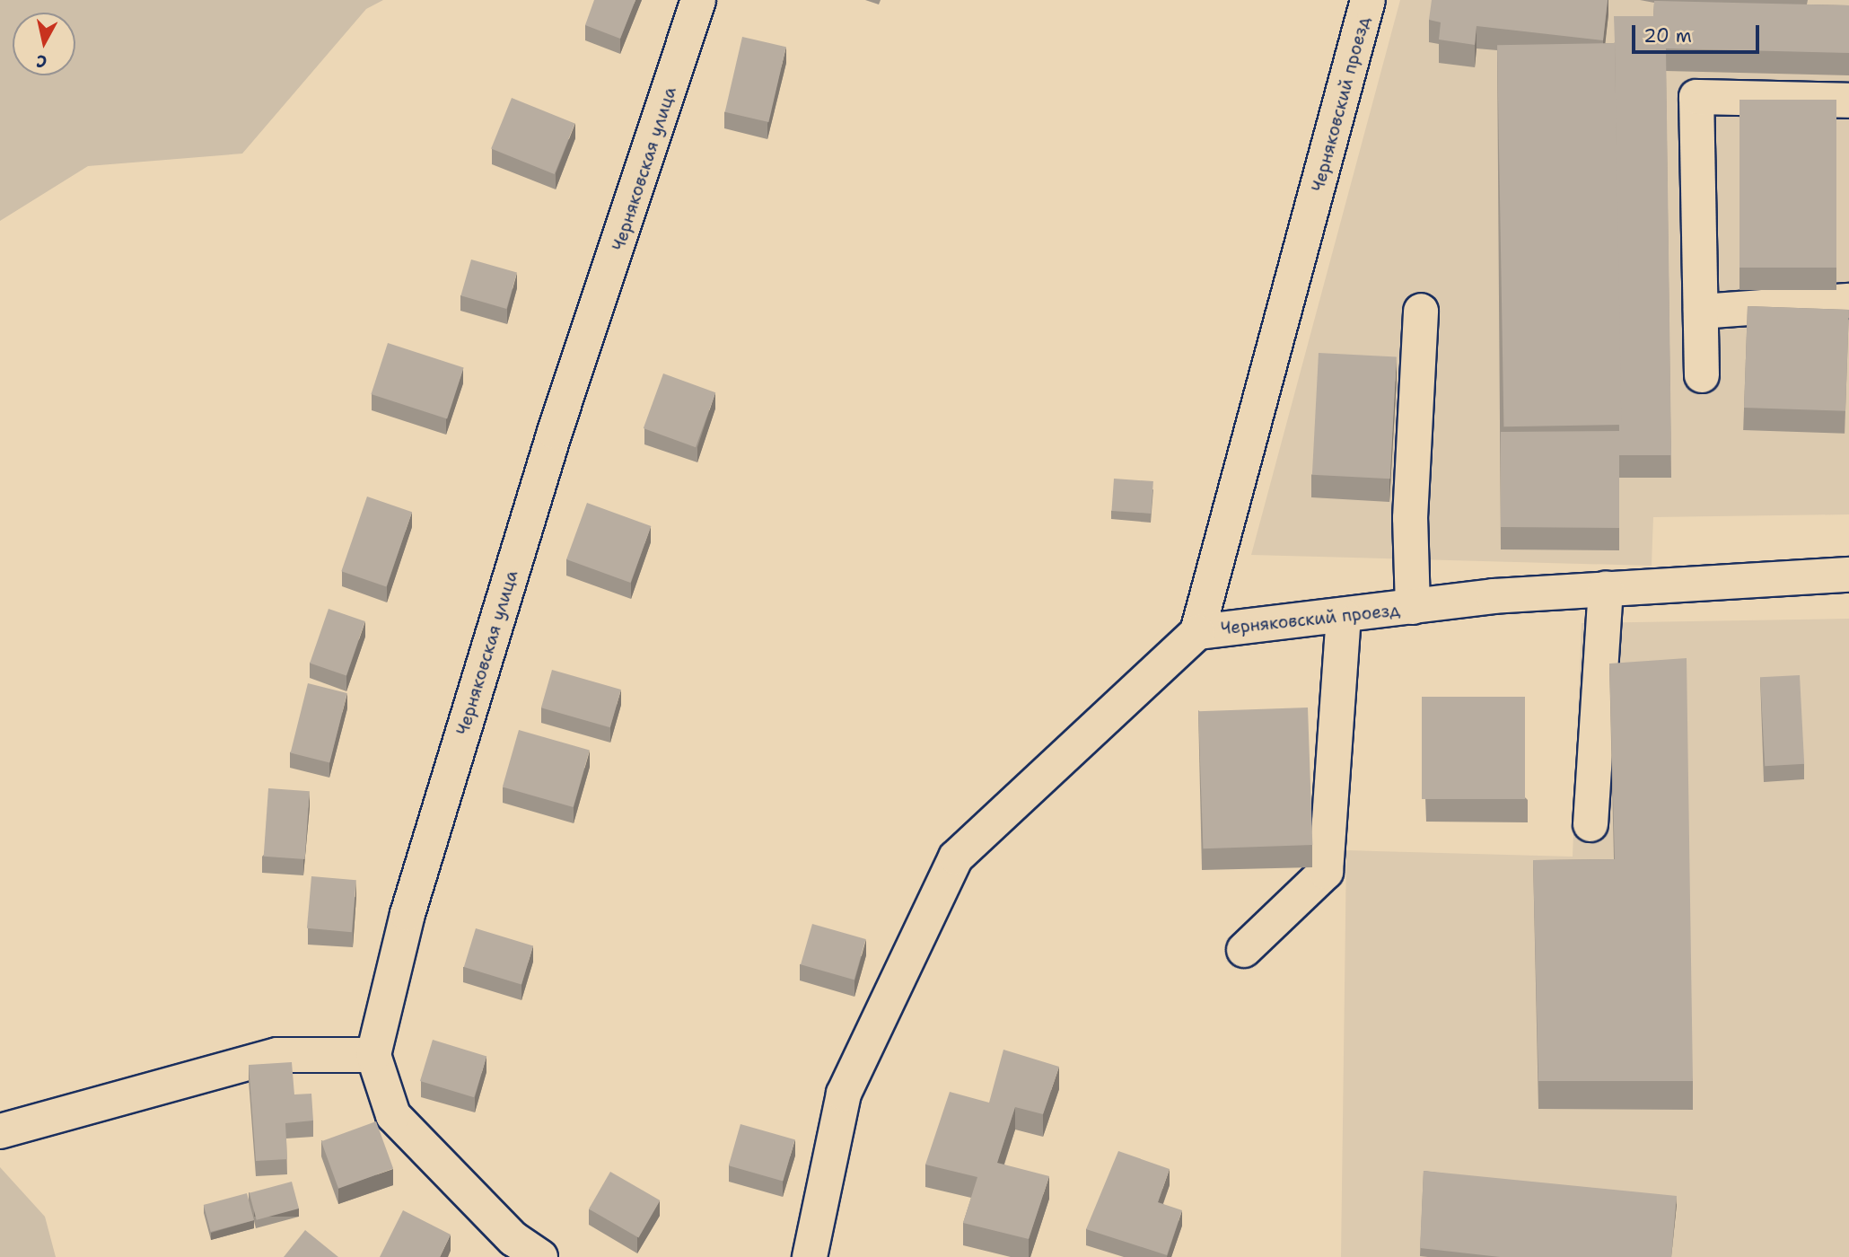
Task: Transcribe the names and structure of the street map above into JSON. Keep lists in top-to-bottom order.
{
  "streets": {
    "street": ["Черняковский проезд", "Черняковская улица"]
  },
  "scale_bar": "20 m",
  "north": "bottom"
}
